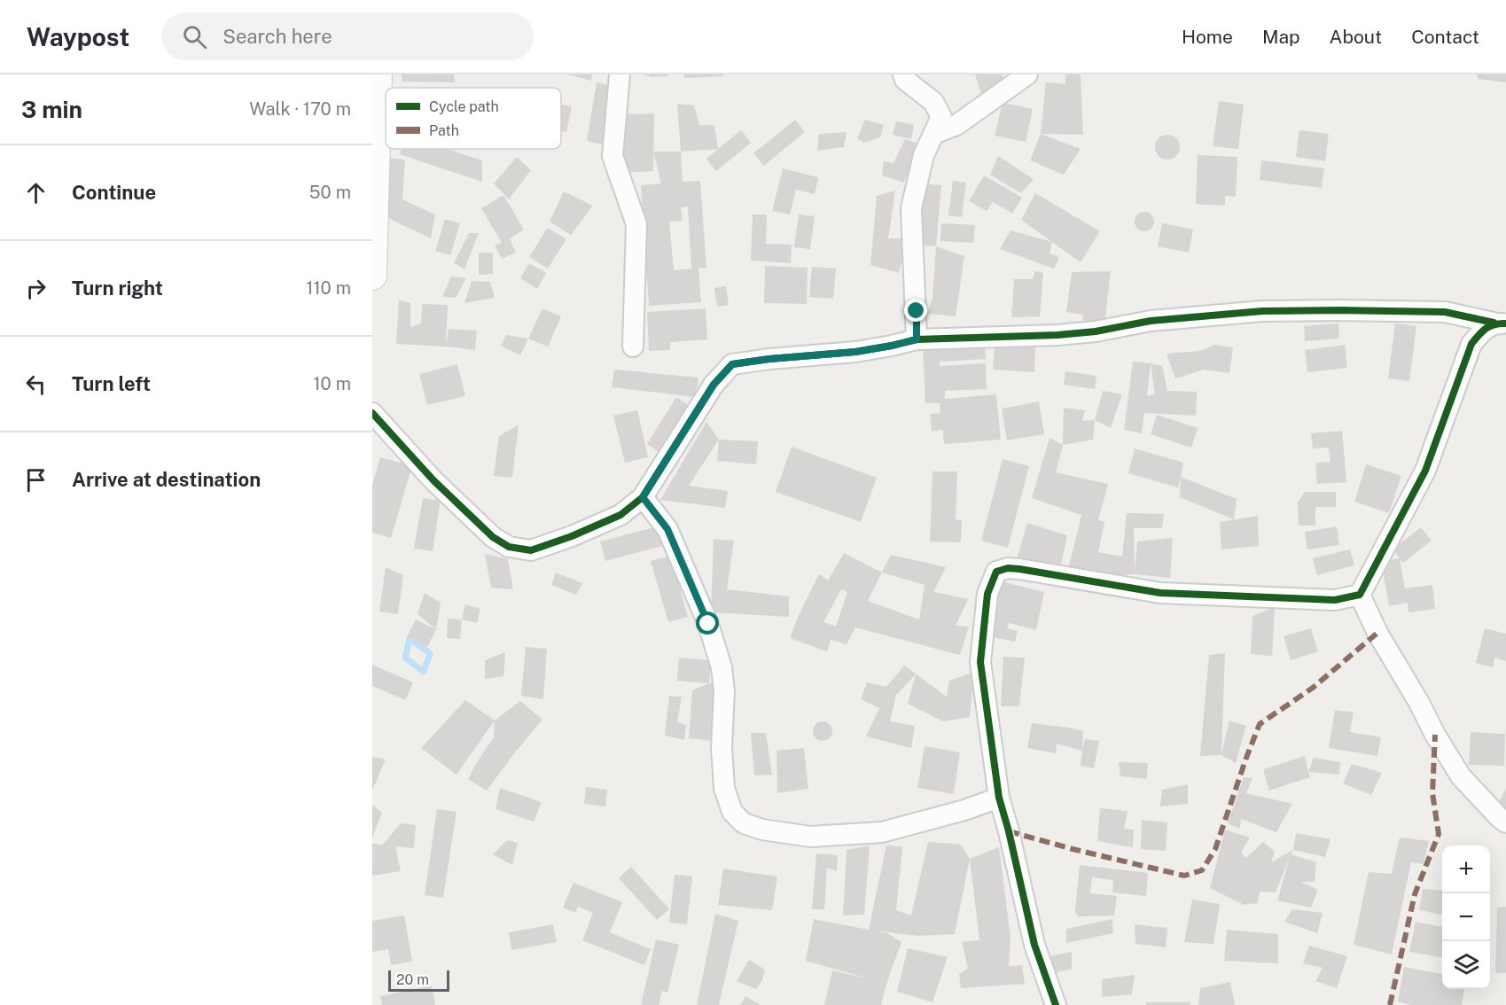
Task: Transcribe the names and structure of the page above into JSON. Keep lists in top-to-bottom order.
{
  "legend": ["Cycle path", "Path"],
  "scale_bar": "20 m",
  "page": {
    "header": "Waypost",
    "search": "Search here",
    "nav": [
      "Home",
      "Map",
      "About",
      "Contact"
    ],
    "heading": ["3 min", "Walk · 170 m"],
    "list": [
      ["Continue", "50 m"],
      ["Turn right", "110 m"],
      ["Turn left", "10 m"],
      "Arrive at destination"
    ],
    "map_buttons": ["+", "−"],
    "scale": "20 m"
  }
}
